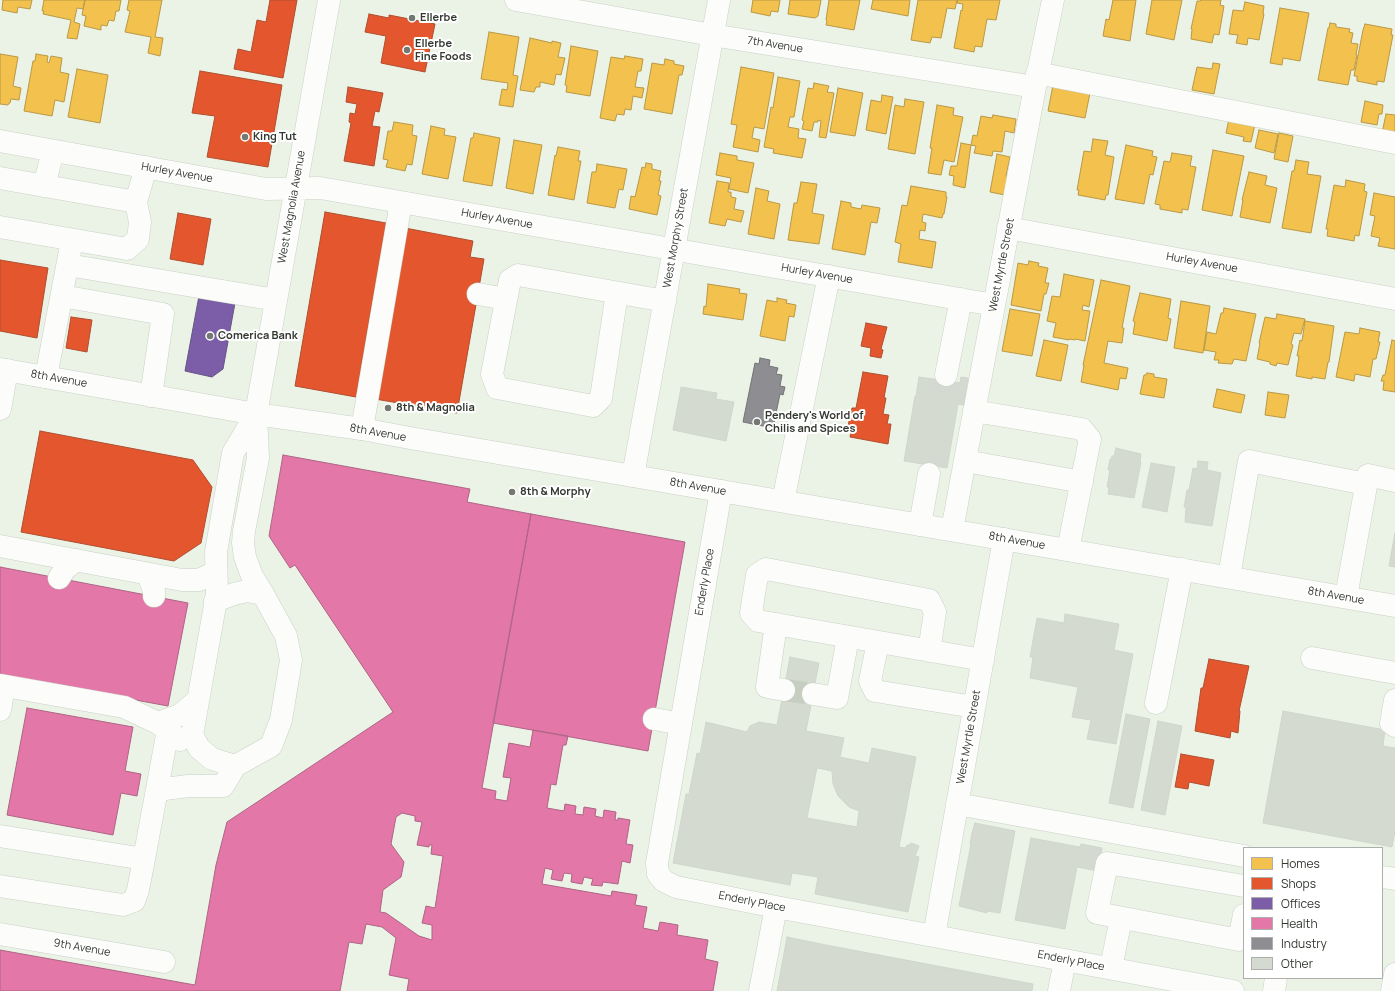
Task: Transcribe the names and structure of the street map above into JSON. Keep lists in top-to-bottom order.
{
  "streets": {
    "street": [
      "7th Avenue",
      "Hurley Avenue",
      "West Magnolia Avenue",
      "West Morphy Street",
      "West Myrtle Street",
      "8th Avenue",
      "Enderly Place",
      "9th Avenue"
    ]
  },
  "crossings": [
    ["7th Avenue", "West Morphy Street"],
    ["7th Avenue", "West Myrtle Street"],
    ["Hurley Avenue", "West Magnolia Avenue"],
    ["Hurley Avenue", "West Morphy Street"],
    ["Hurley Avenue", "West Myrtle Street"],
    ["West Magnolia Avenue", "8th Avenue"],
    ["West Morphy Street", "8th Avenue"],
    ["West Myrtle Street", "8th Avenue"],
    ["West Myrtle Street", "Enderly Place"],
    ["8th Avenue", "Enderly Place"]
  ],
  "places": [
    "Ellerbe",
    "Ellerbe Fine Foods",
    "King Tut",
    "Comerica Bank",
    "8th & Magnolia",
    "Pendery's World of Chilis and Spices",
    "8th & Morphy"
  ],
  "legend": [
    "Homes",
    "Shops",
    "Offices",
    "Health",
    "Industry",
    "Other"
  ]
}
